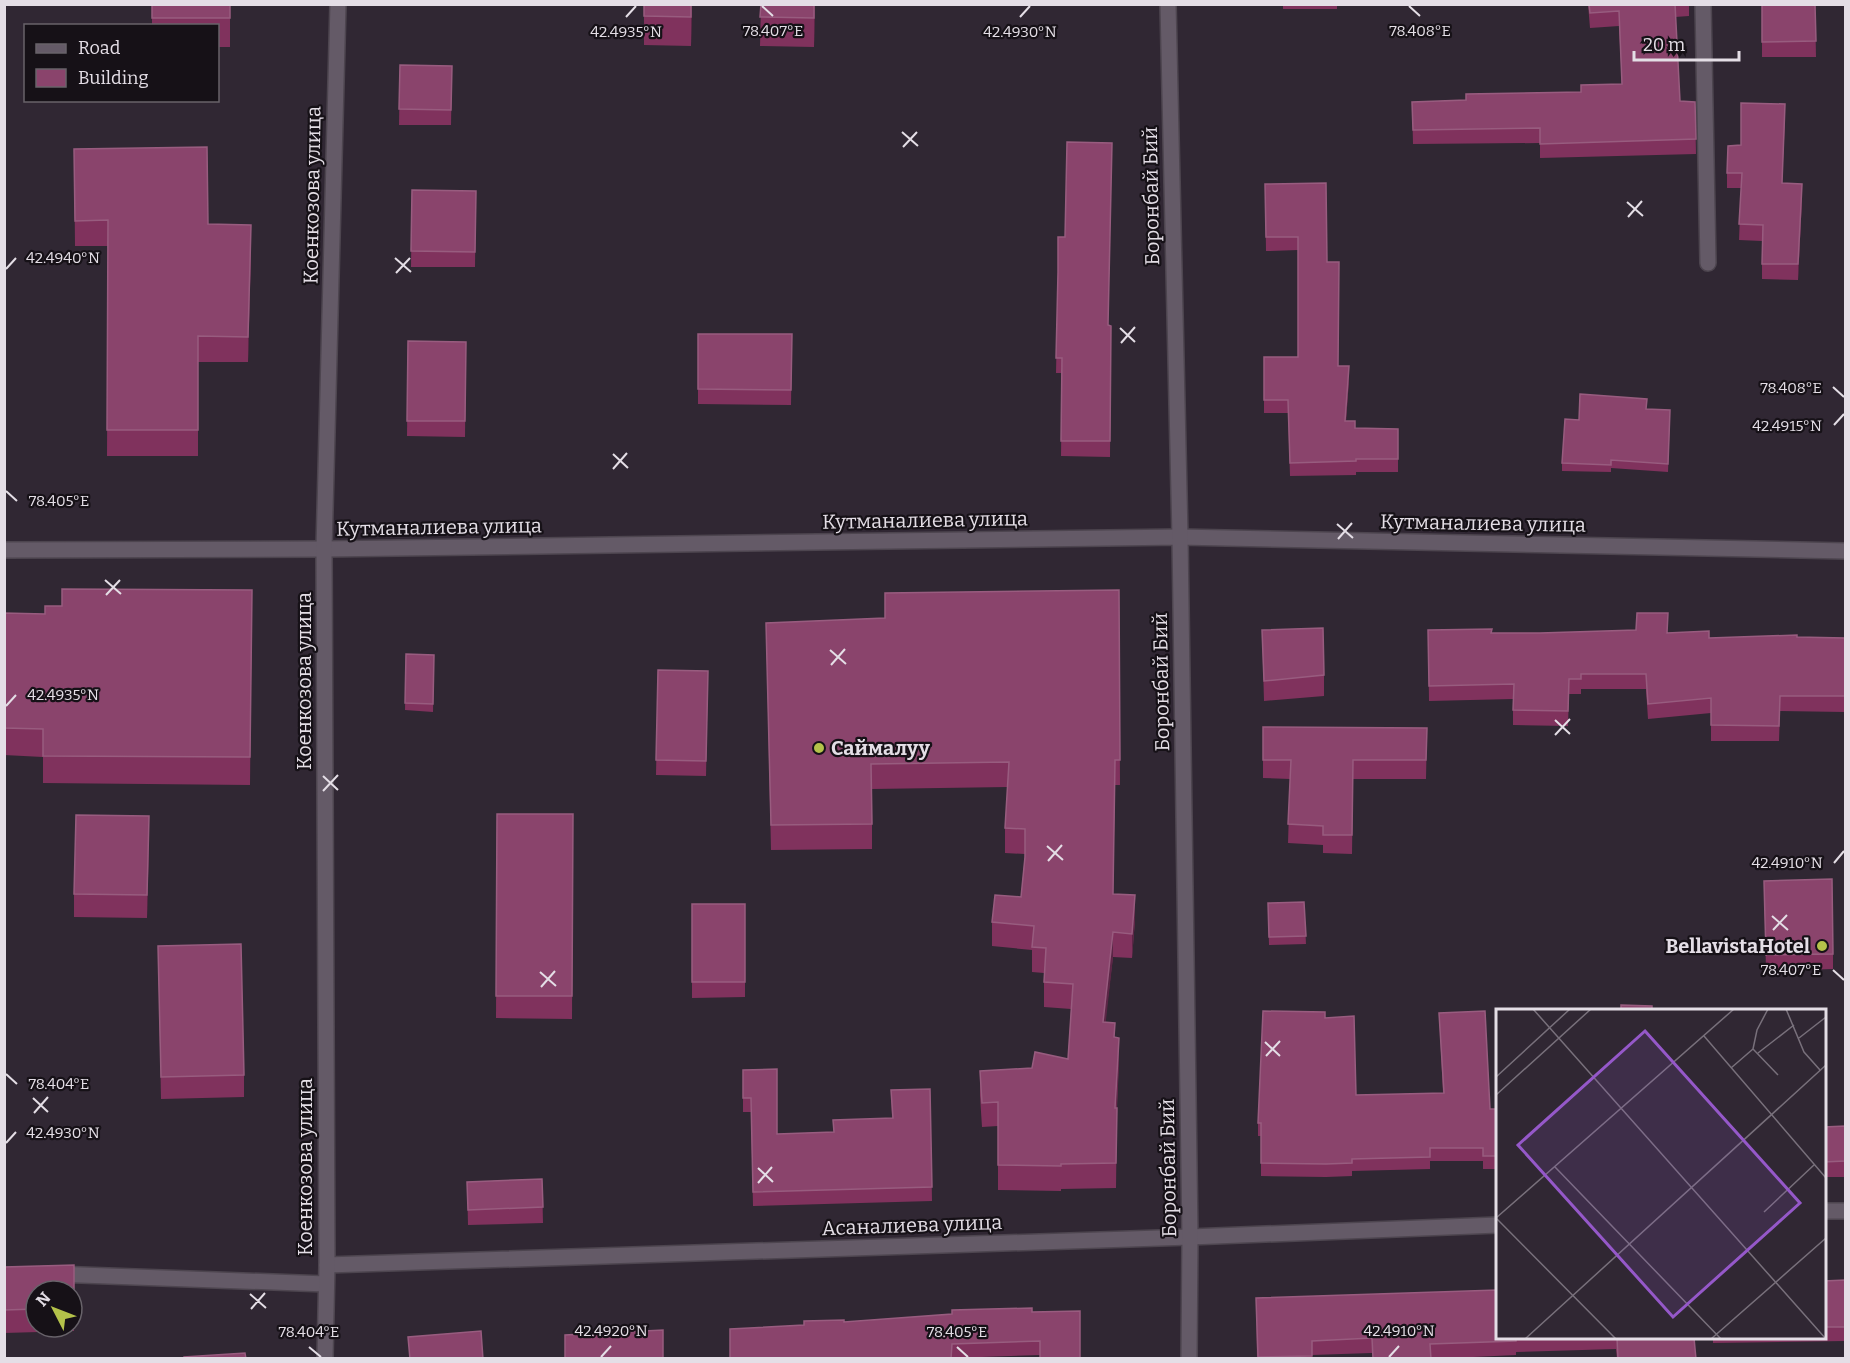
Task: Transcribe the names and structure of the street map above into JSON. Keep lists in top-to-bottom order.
{
  "streets": {
    "street": [
      "Коенкозова улица",
      "Боронбай Бий",
      "Кутманалиева улица",
      "Асаналиева улица"
    ]
  },
  "crossings": [
    ["Коенкозова улица", "Кутманалиева улица"],
    ["Коенкозова улица", "Асаналиева улица"],
    ["Боронбай Бий", "Кутманалиева улица"],
    ["Боронбай Бий", "Асаналиева улица"]
  ],
  "places": ["Саймалуу", "BellavistaHotel"],
  "legend": ["Road", "Building"],
  "scale_bar": "20 m",
  "north": "top left",
  "coordinates": [
    "78.407°E",
    "78.408°E",
    "42.4935°N",
    "42.4930°N",
    "42.4940°N",
    "42.4915°N",
    "78.405°E",
    "42.4910°N",
    "78.404°E",
    "42.4920°N"
  ]
}
